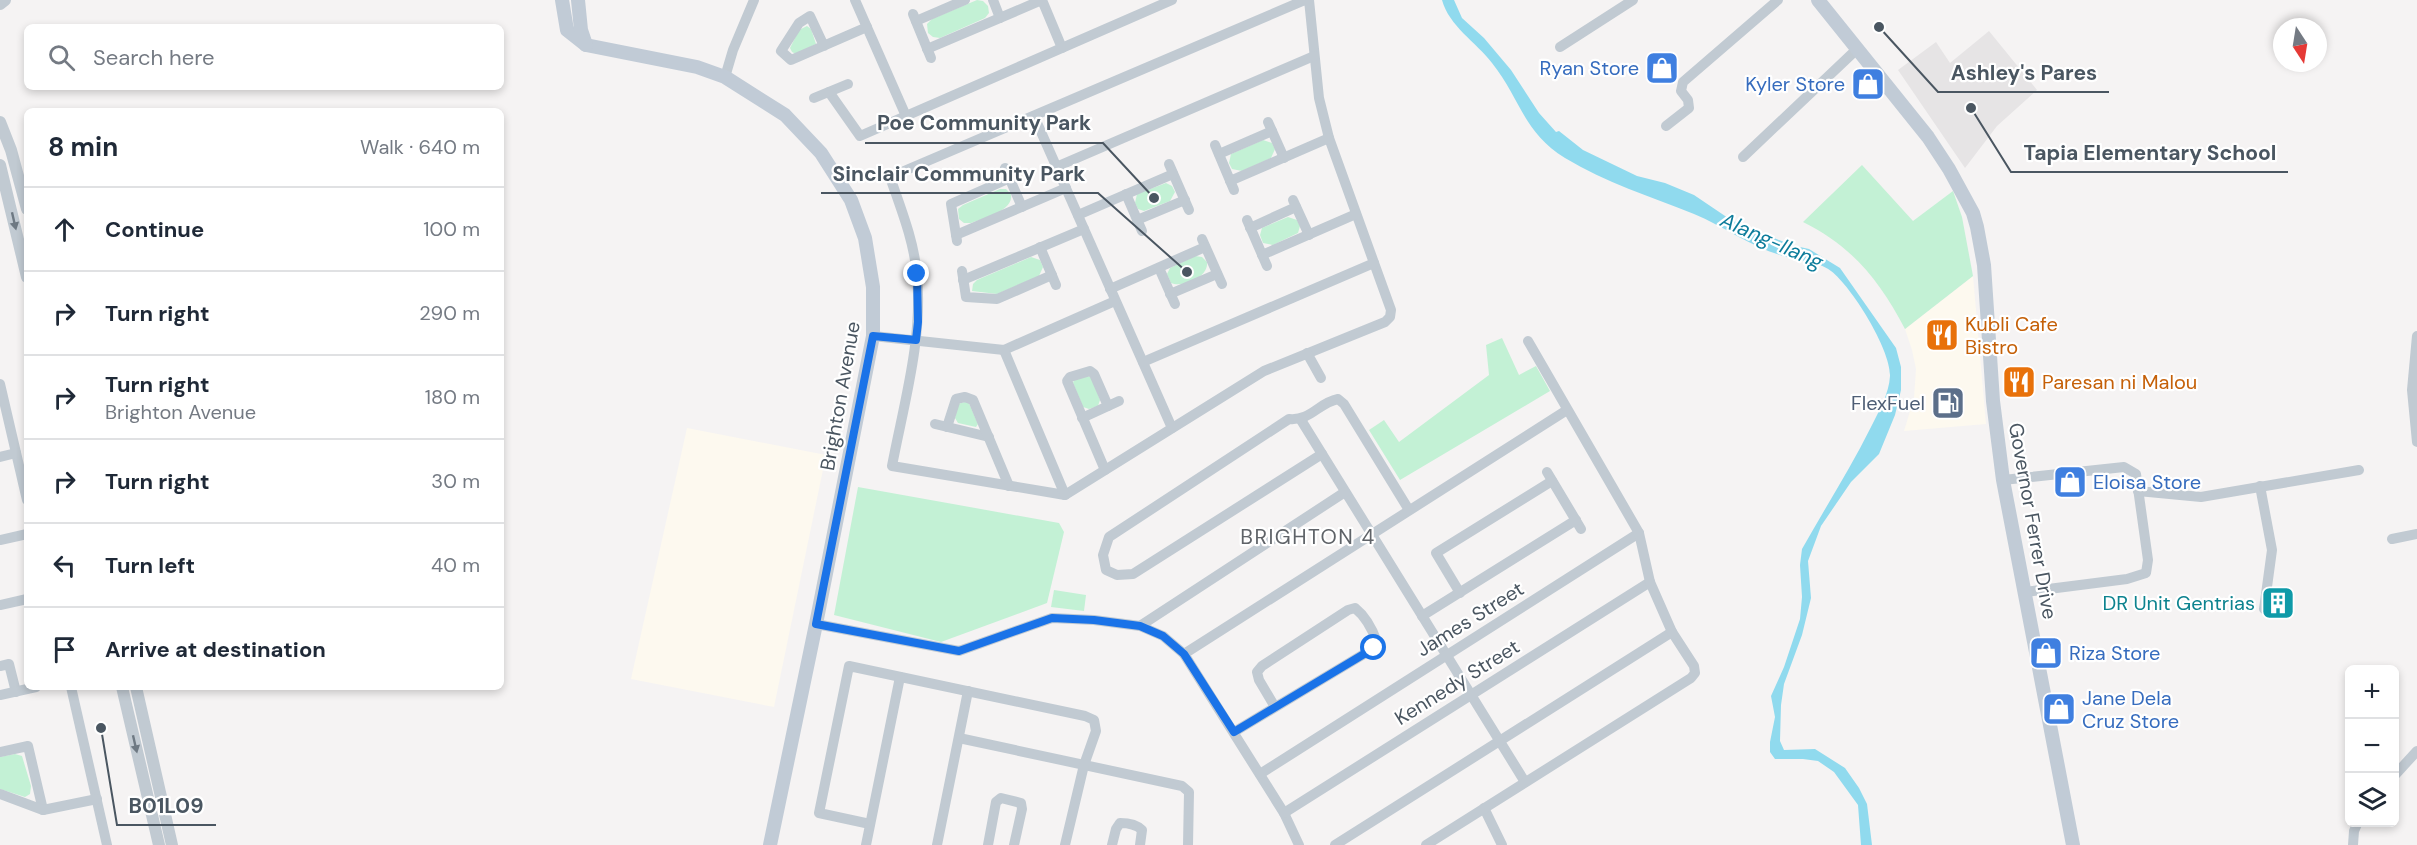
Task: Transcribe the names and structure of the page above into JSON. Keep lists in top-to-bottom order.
{
  "streets": {
    "main road": ["Brighton Avenue", "Governor Ferrer Drive"],
    "street": ["James Street", "Kennedy Street"]
  },
  "districts": ["BRIGHTON 4"],
  "water": ["Alang-Ilang"],
  "places": {
    "other": [
      "Ashley's Pares",
      "Tapia Elementary School",
      "Poe Community Park",
      "Sinclair Community Park",
      "B01L09"
    ],
    "shop": [
      "Ryan Store",
      "Kyler Store",
      "Eloisa Store",
      "Riza Store",
      "Jane Dela Cruz Store"
    ],
    "restaurant": ["Kubli Cafe Bistro", "Paresan ni Malou"],
    "fuel station": ["FlexFuel"],
    "building": ["DR Unit Gentrias"]
  },
  "north": "bottom",
  "page": {
    "search": "Search here",
    "heading": ["8 min", "Walk · 640 m"],
    "list": [
      ["Continue", "100 m"],
      ["Turn right", "290 m"],
      ["Turn right", "Brighton Avenue", "180 m"],
      ["Turn right", "30 m"],
      ["Turn left", "40 m"],
      "Arrive at destination"
    ],
    "map_buttons": ["+", "−"]
  }
}
